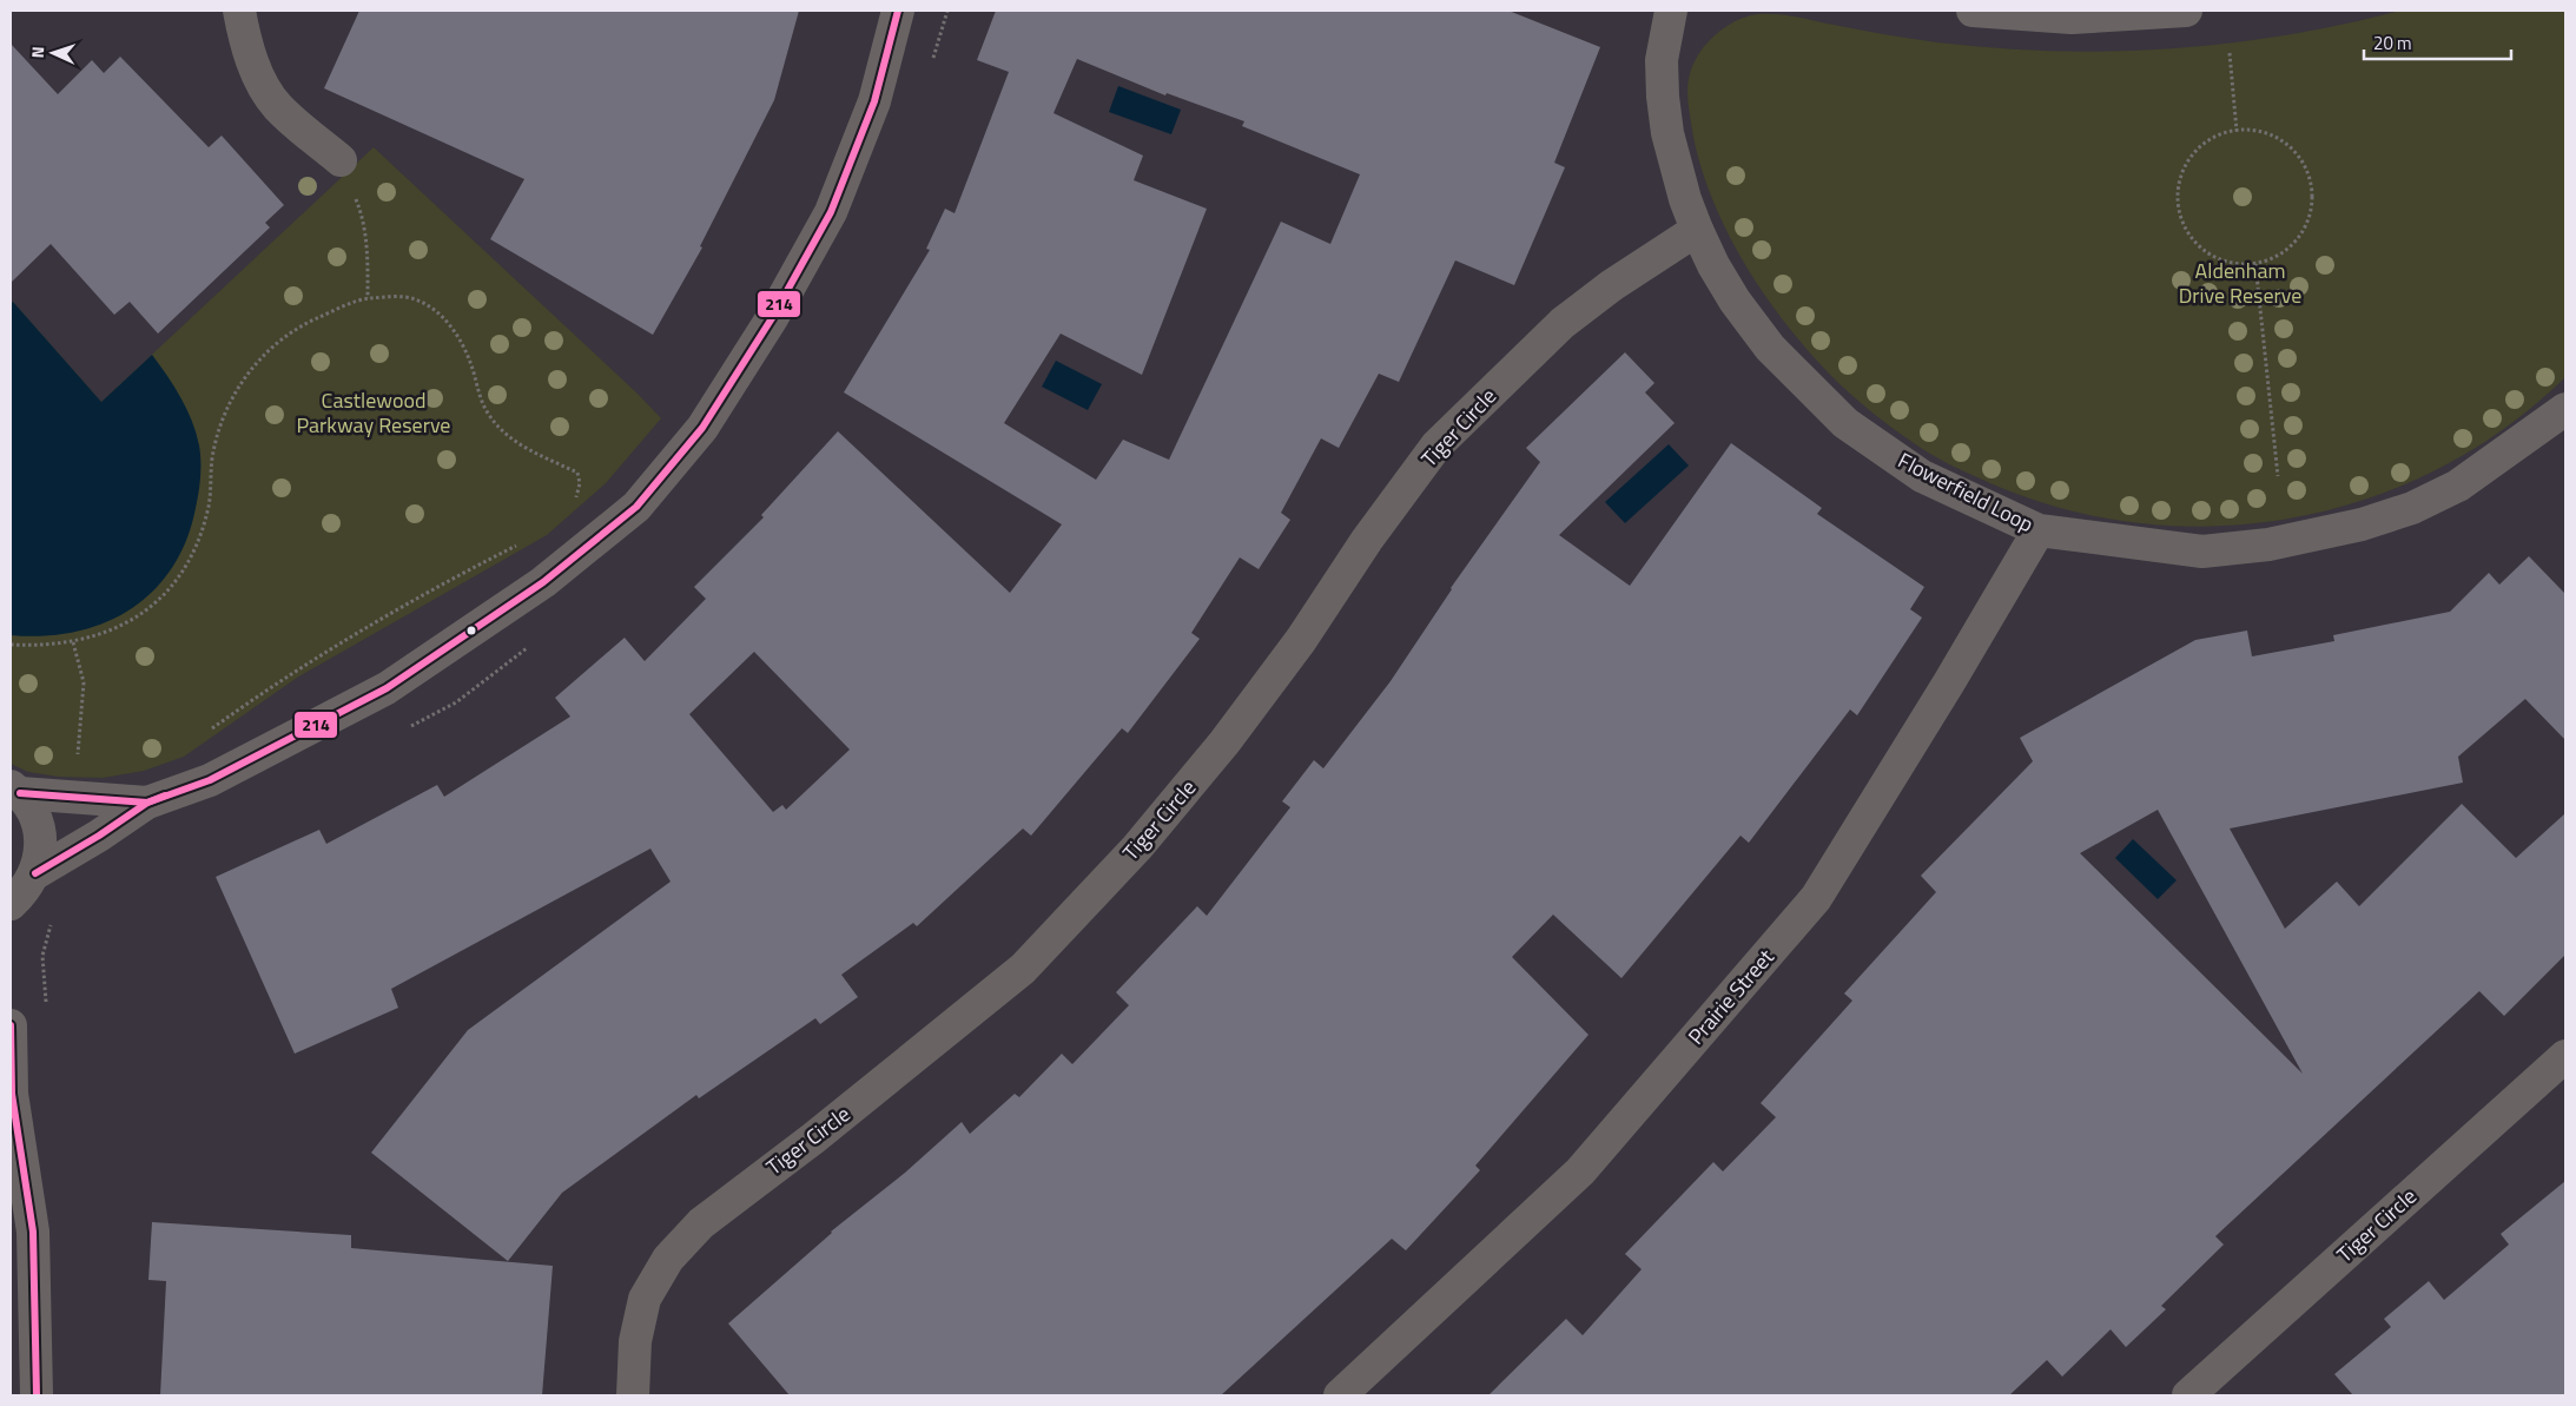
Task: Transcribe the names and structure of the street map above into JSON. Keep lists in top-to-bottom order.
{
  "streets": {
    "street": ["Tiger Circle", "Flowerfield Loop", "Prairie Street"]
  },
  "crossings": [
    ["Tiger Circle", "Flowerfield Loop"],
    ["Flowerfield Loop", "Prairie Street"]
  ],
  "parks": ["Aldenham Drive Reserve", "Castlewood Parkway Reserve"],
  "lines": ["transit line 214"],
  "scale_bar": "20 m",
  "north": "left"
}
